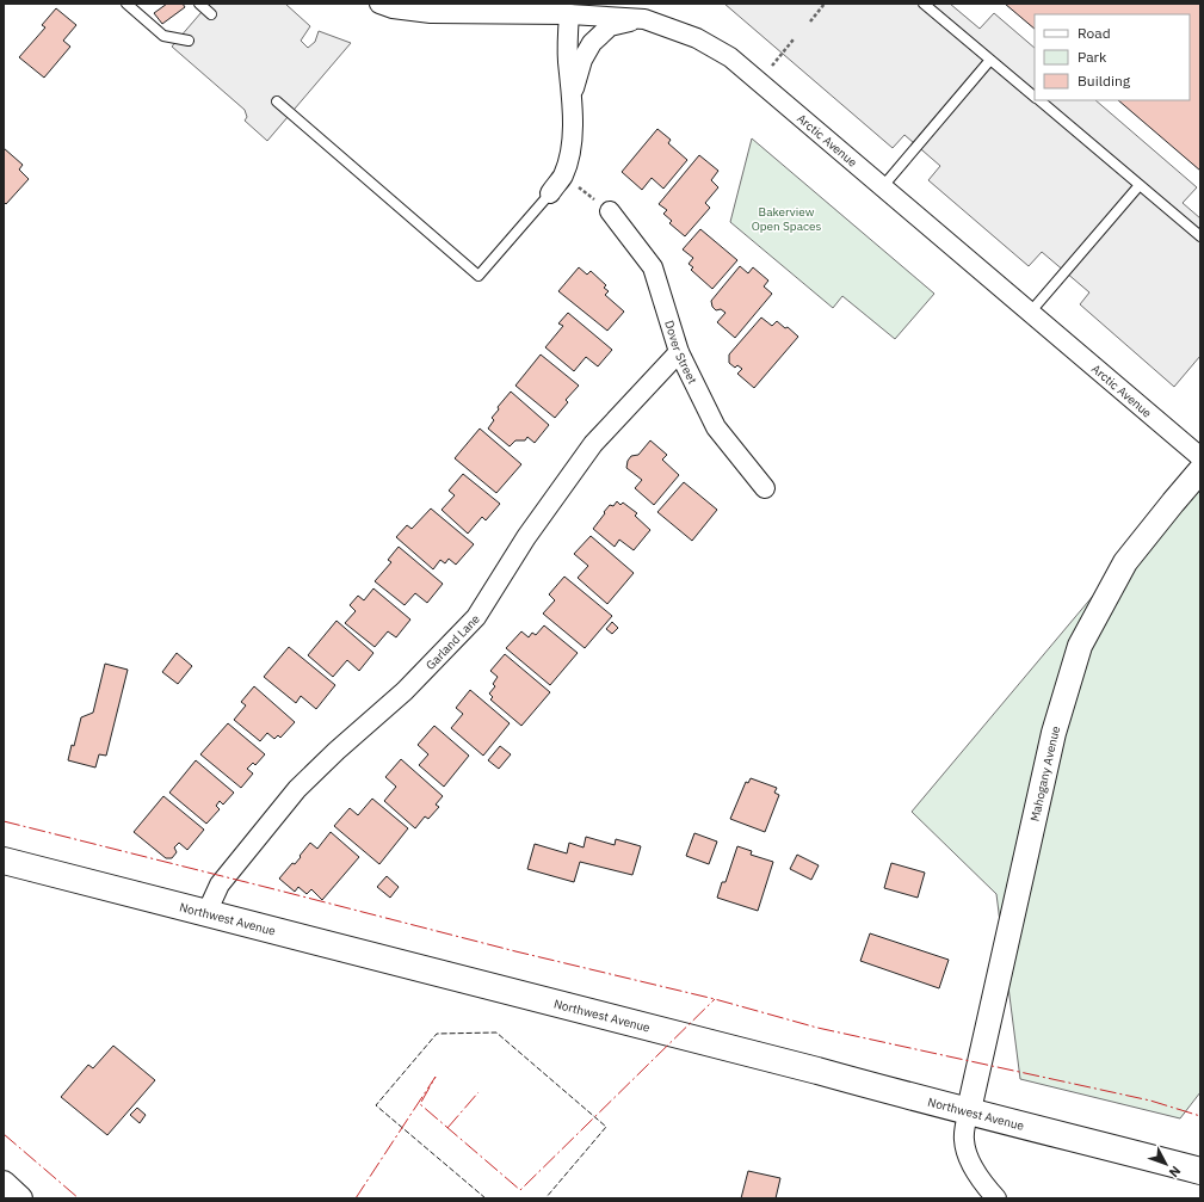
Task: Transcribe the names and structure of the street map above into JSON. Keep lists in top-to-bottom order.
{
  "streets": {
    "main road": ["Northwest Avenue"],
    "street": [
      "Arctic Avenue",
      "Dover Street",
      "Garland Lane",
      "Mahogany Avenue"
    ]
  },
  "crossings": [
    ["Dover Street", "Garland Lane"],
    ["Garland Lane", "Northwest Avenue"],
    ["Mahogany Avenue", "Northwest Avenue"]
  ],
  "parks": ["Bakerview Open Spaces"],
  "legend": ["Road", "Park", "Building"],
  "north": "bottom right"
}
